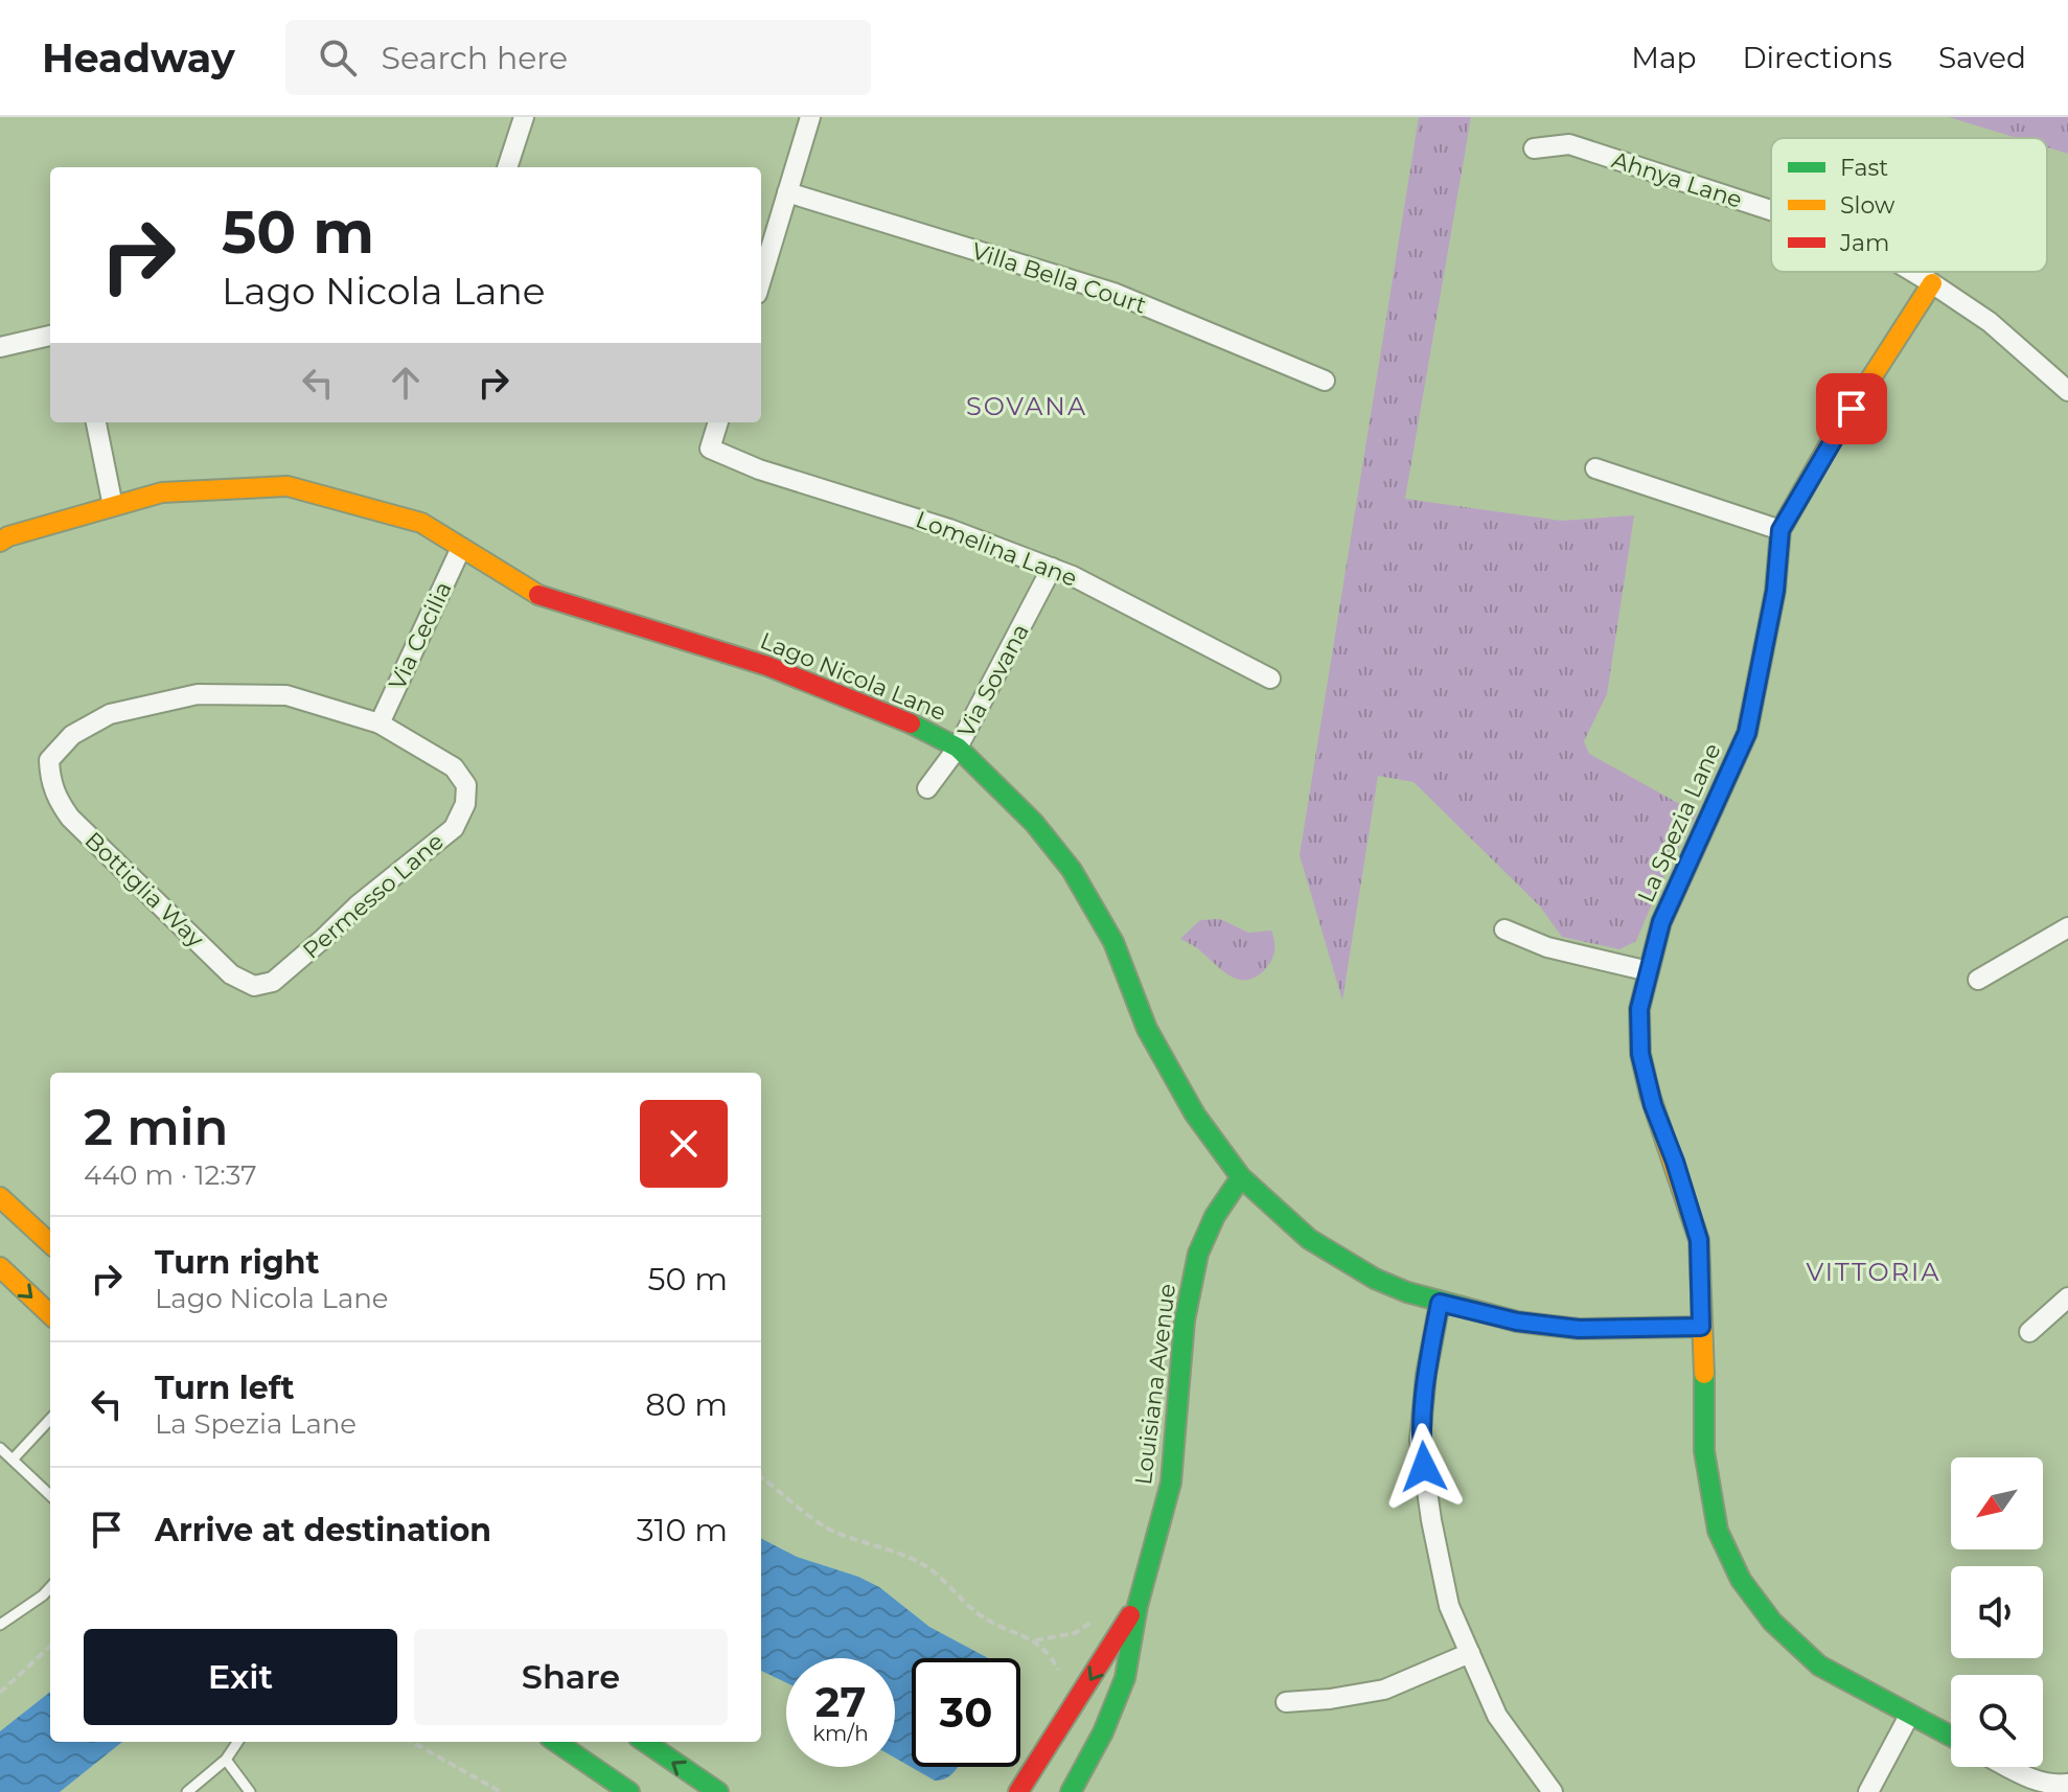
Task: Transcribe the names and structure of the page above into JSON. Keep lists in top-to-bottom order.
{
  "streets": {
    "street": [
      "Ahnya Lane",
      "Villa Bella Court",
      "Lomelina Lane",
      "Via Cecilia",
      "Lago Nicola Lane",
      "Via Sovana",
      "La Spezia Lane",
      "Bottiglia Way",
      "Permesso Lane",
      "Louisiana Avenue"
    ]
  },
  "crossings": [
    ["Ahnya Lane", "La Spezia Lane"],
    ["Lomelina Lane", "Via Sovana"],
    ["Via Cecilia", "Lago Nicola Lane"],
    ["Via Cecilia", "Bottiglia Way"],
    ["Via Cecilia", "Permesso Lane"],
    ["Lago Nicola Lane", "Via Sovana"],
    ["Lago Nicola Lane", "La Spezia Lane"],
    ["Lago Nicola Lane", "Louisiana Avenue"],
    ["Bottiglia Way", "Permesso Lane"]
  ],
  "districts": ["SOVANA", "VITTORIA"],
  "legend": ["Fast", "Slow", "Jam"],
  "north": "bottom left",
  "page": {
    "header": "Headway",
    "search": "Search here",
    "nav": ["Map", "Directions", "Saved"],
    "turn": ["50 m", "Lago Nicola Lane"],
    "heading": ["2 min", "440 m · 12:37"],
    "list": [
      {
        "name": "Turn right",
        "note": "Lago Nicola Lane",
        "value": "50 m"
      },
      {
        "name": "Turn left",
        "note": "La Spezia Lane",
        "value": "80 m"
      },
      {
        "name": "Arrive at destination",
        "value": "310 m"
      }
    ],
    "buttons": ["Exit", "Share"],
    "speed": "27 km/h",
    "limit": "30"
  }
}
